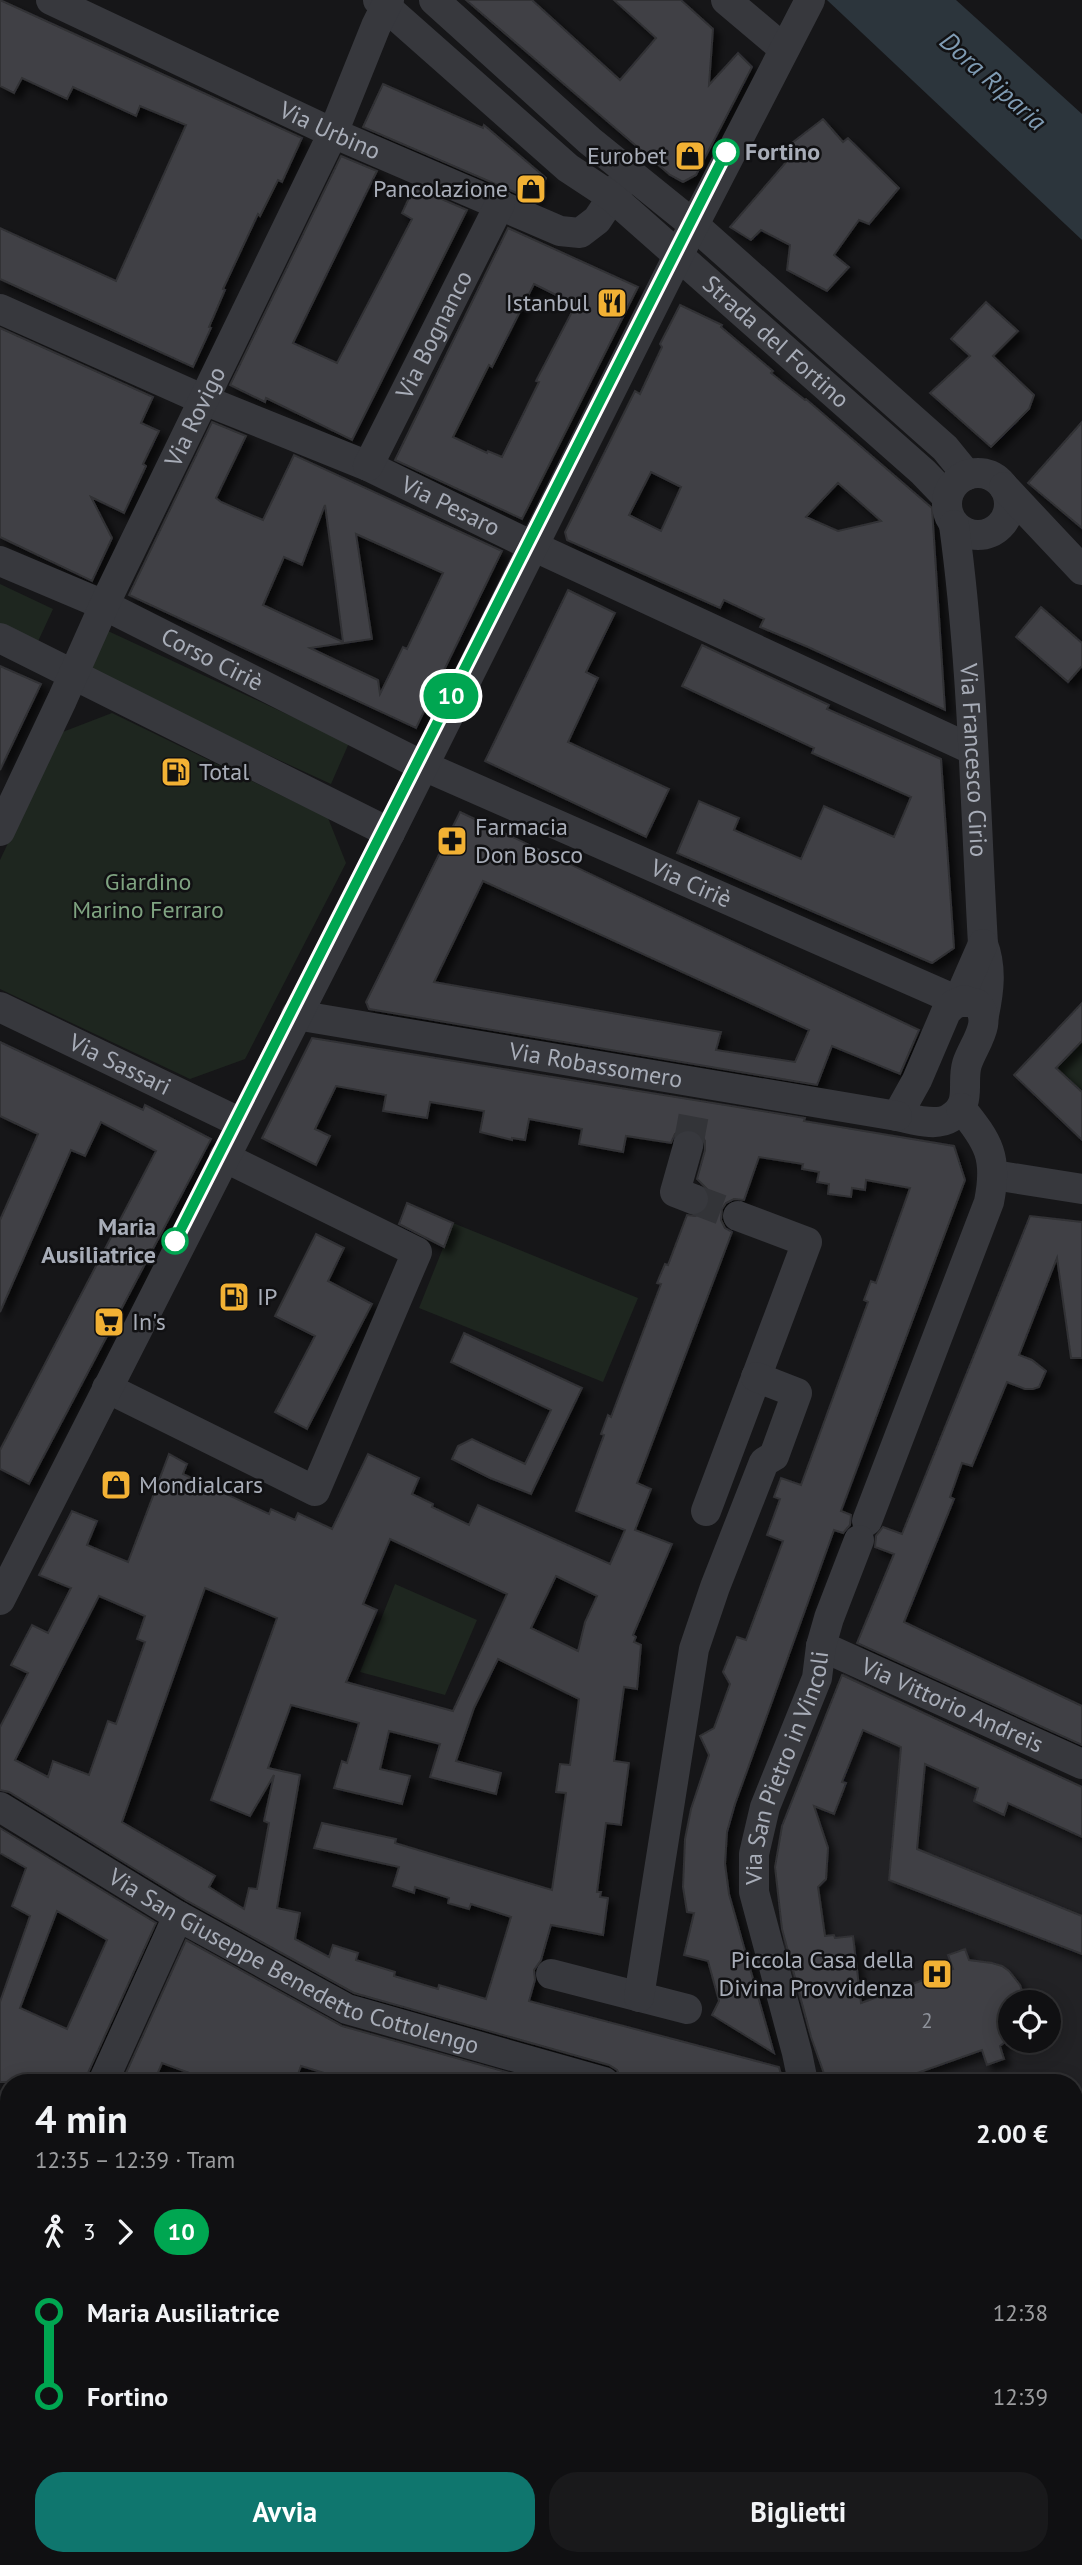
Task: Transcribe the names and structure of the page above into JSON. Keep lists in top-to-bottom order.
{
  "streets": {
    "street": [
      "Via Urbino",
      "Via Bognanco",
      "Strada del Fortino",
      "Via Rovigo",
      "Via Pesaro",
      "Corso Ciriè",
      "Via Francesco Cirio",
      "Via Ciriè",
      "Via Sassari",
      "Via Robassomero",
      "Via Vittorio Andreis",
      "Via San Pietro in Vincoli",
      "Via San Giuseppe Benedetto Cottolengo"
    ]
  },
  "crossings": [
    ["Via Urbino", "Via Bognanco"],
    ["Via Urbino", "Strada del Fortino"],
    ["Via Urbino", "Via Rovigo"],
    ["Via Bognanco", "Via Pesaro"],
    ["Strada del Fortino", "Via Rovigo"],
    ["Strada del Fortino", "Via Francesco Cirio"],
    ["Via Rovigo", "Via Pesaro"],
    ["Via Rovigo", "Corso Ciriè"],
    ["Via Pesaro", "Via Francesco Cirio"],
    ["Corso Ciriè", "Via Ciriè"],
    ["Via Francesco Cirio", "Via Ciriè"],
    ["Via Robassomero", "Via San Pietro in Vincoli"],
    ["Via Vittorio Andreis", "Via San Pietro in Vincoli"]
  ],
  "water": ["Dora Riparia"],
  "parks": ["Giardino Marino Ferraro"],
  "places": {
    "other": ["Fortino", "Maria Ausiliatrice"],
    "shop": ["Eurobet", "Pancolazione", "Mondialcars"],
    "restaurant": ["Istanbul"],
    "fuel station": ["Total", "IP"],
    "pharmacy": ["Farmacia Don Bosco"],
    "supermarket": ["In's"],
    "hospital": ["Piccola Casa della Divina Provvidenza"]
  },
  "lines": ["tram line 10"],
  "house_numbers": ["2"],
  "page": {
    "on_map": "10",
    "heading": ["4 min", "12:35 – 12:39 · Tram", "2.00 €"],
    "legs": ["3", "10"],
    "list": [
      {
        "name": "Maria Ausiliatrice",
        "value": "12:38"
      },
      {
        "name": "Fortino",
        "value": "12:39"
      }
    ],
    "buttons": ["Avvia", "Biglietti"]
  }
}
